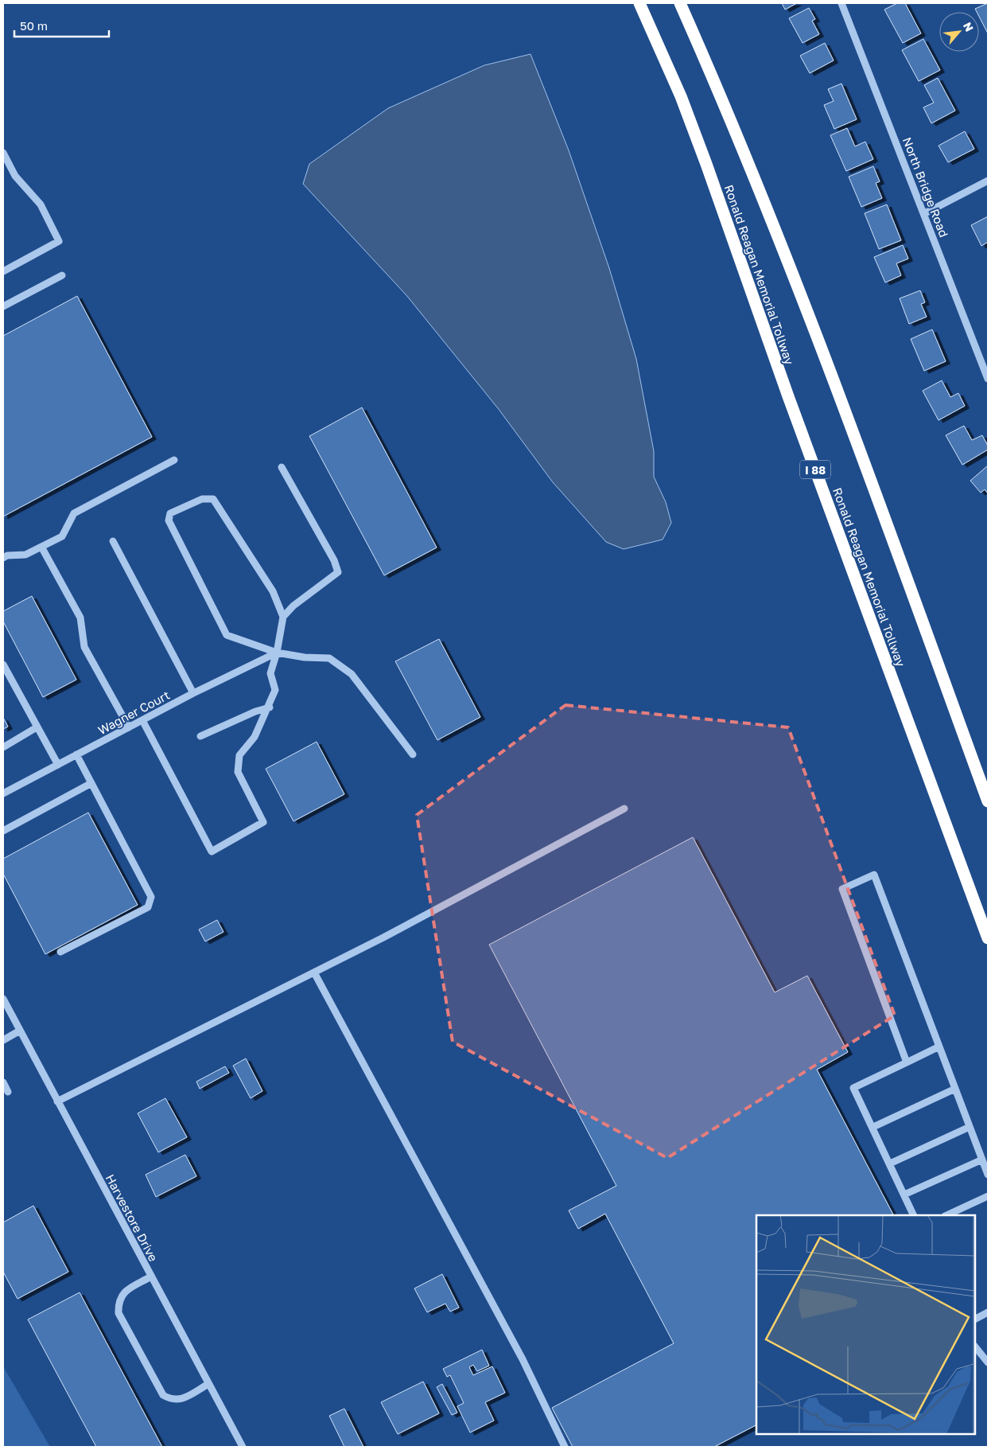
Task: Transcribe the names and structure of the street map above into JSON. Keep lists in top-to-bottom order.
{
  "streets": {
    "highway": ["Ronald Reagan Memorial Tollway", "I 88"],
    "street": ["North Bridge Road", "Wagner Court", "Harvestore Drive"]
  },
  "scale_bar": "50 m",
  "north": "top right"
}
